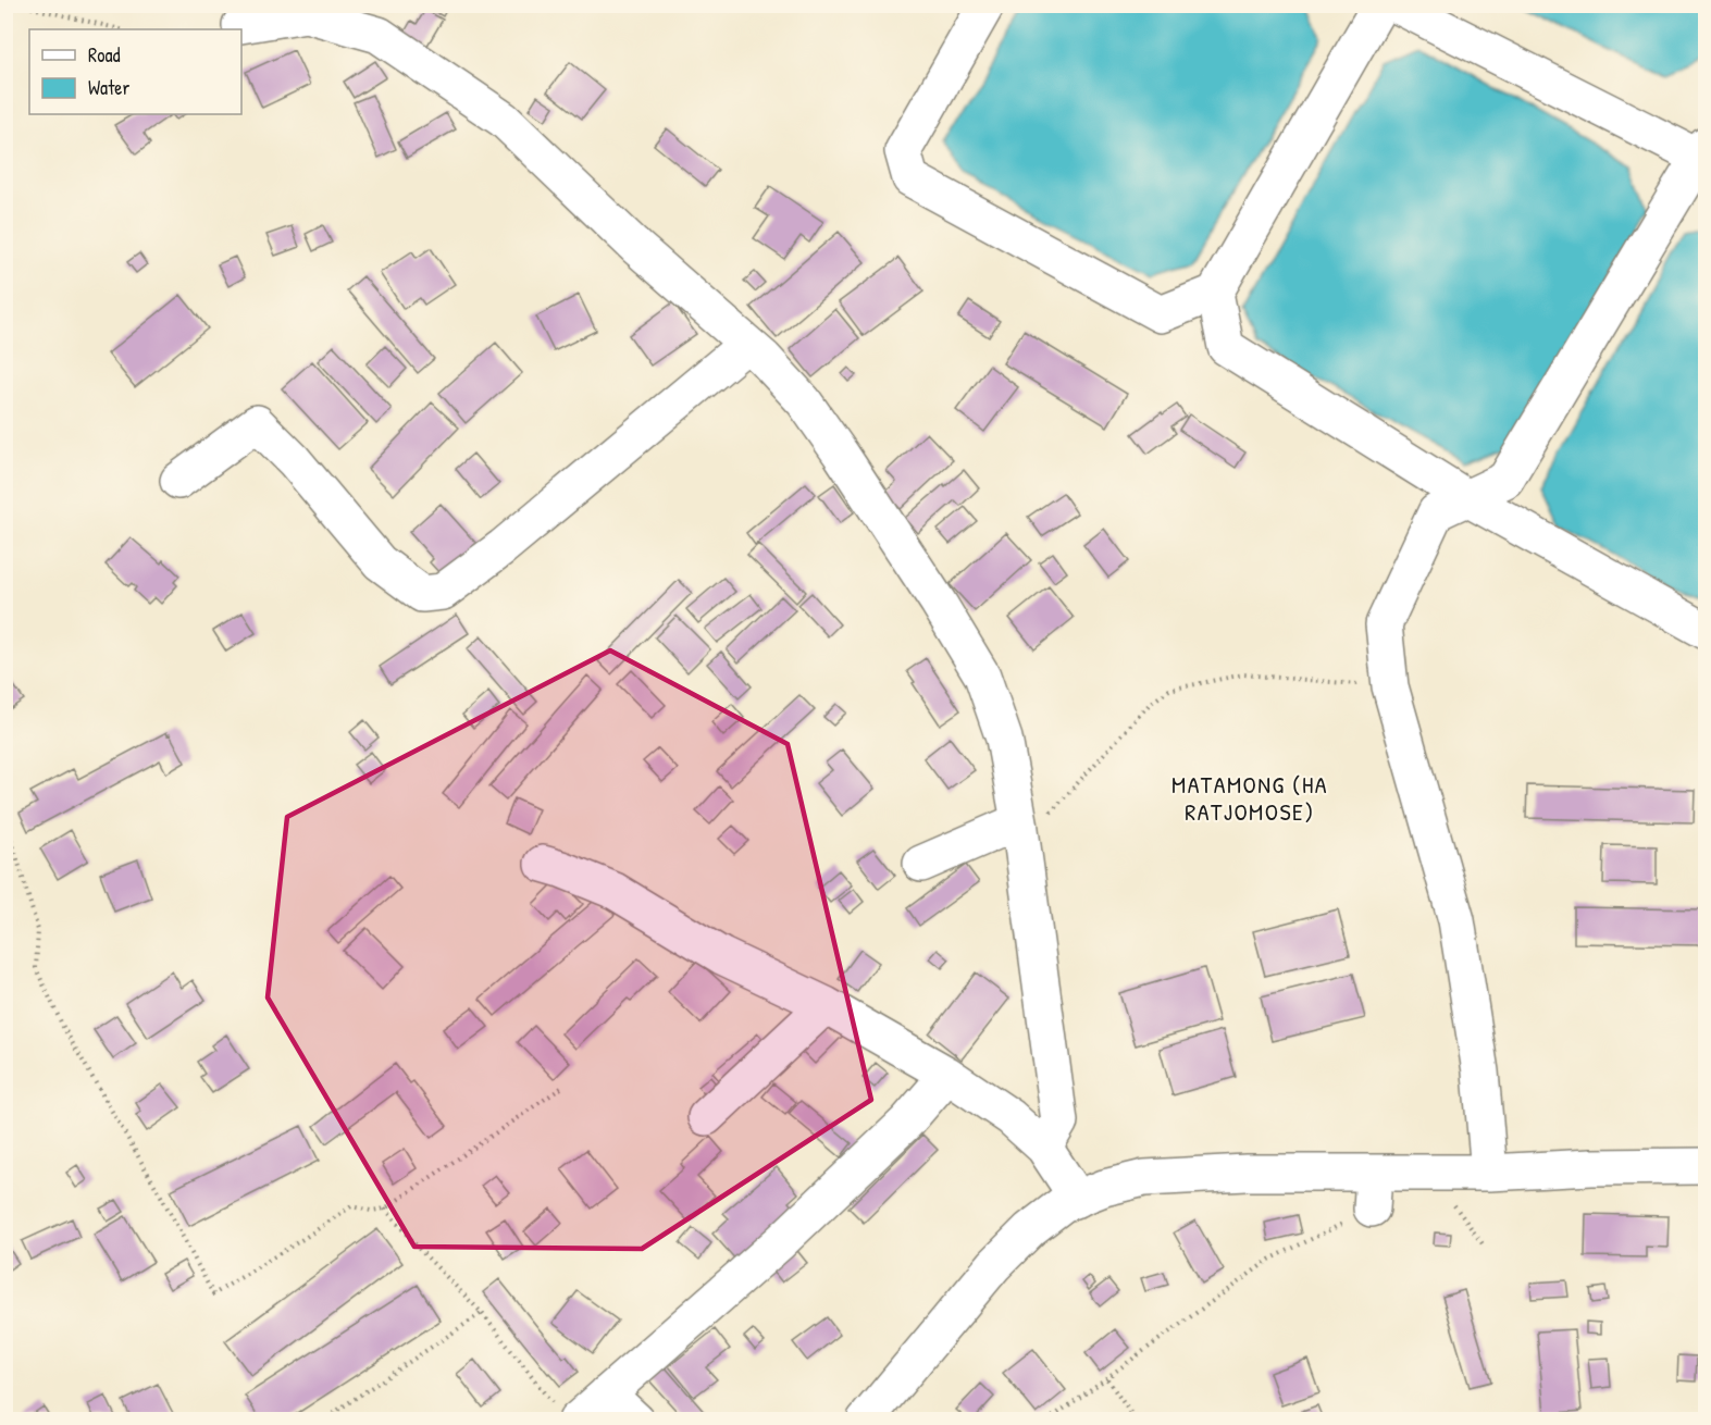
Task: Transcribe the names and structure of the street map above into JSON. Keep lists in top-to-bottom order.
{
  "districts": ["MATAMONG (HA RATJOMOSE)"],
  "legend": ["Road", "Water"]
}
